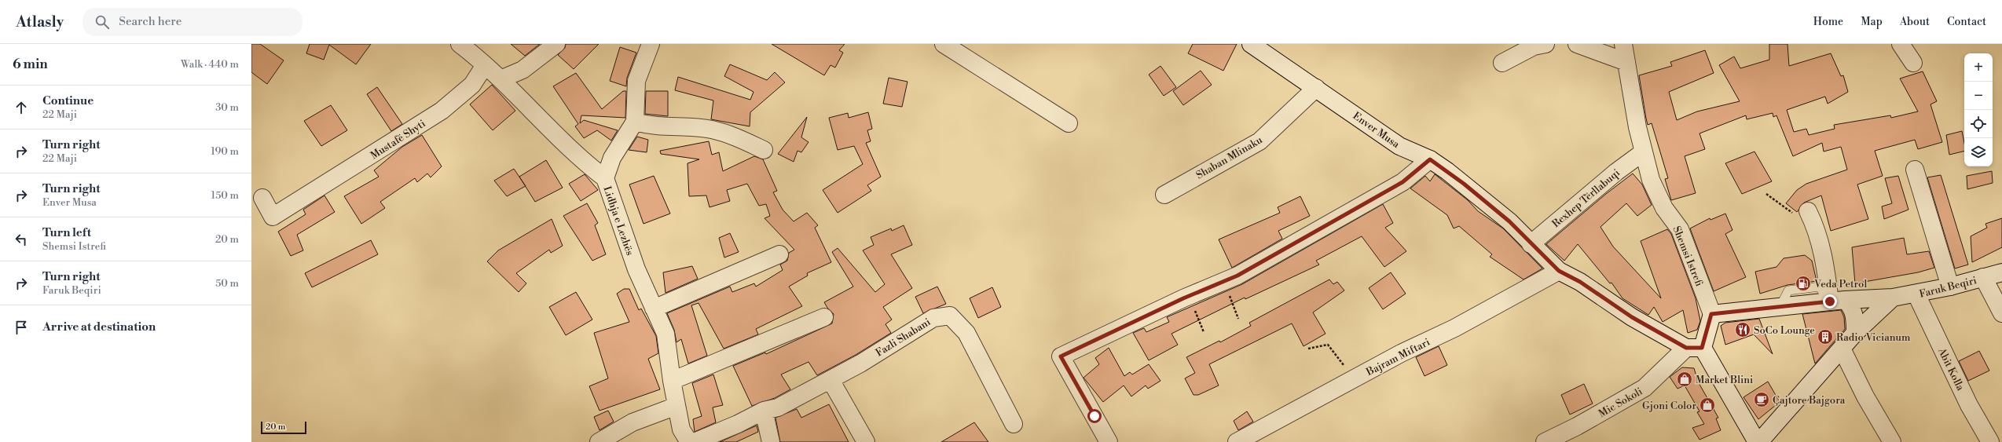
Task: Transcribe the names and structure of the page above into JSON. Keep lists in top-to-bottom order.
{
  "streets": {
    "street": [
      "Enver Musa",
      "Mustafë Shyti",
      "Shaban Mlinaku",
      "Rexhep Tërllabuqi",
      "Lidhja e Lezhës",
      "Shemsi Istrefi",
      "Faruk Beqiri",
      "Fazli Shabani",
      "Bajram Miftari",
      "Abit Kolla",
      "Mic Sokoli"
    ]
  },
  "crossings": [
    ["Enver Musa", "Shaban Mlinaku"],
    ["Enver Musa", "Rexhep Tërllabuqi"],
    ["Enver Musa", "Bajram Miftari"],
    ["Enver Musa", "Mic Sokoli"],
    ["Rexhep Tërllabuqi", "Shemsi Istrefi"],
    ["Shemsi Istrefi", "Faruk Beqiri"],
    ["Faruk Beqiri", "Abit Kolla"]
  ],
  "places": {
    "fuel station": ["Veda Petrol"],
    "restaurant": ["SoCo Lounge"],
    "building": ["Radio Vicianum"],
    "shop": ["Market Blini", "Gjoni Color"],
    "cafe": ["Çajtore Bajgora"]
  },
  "scale_bar": "20 m",
  "page": {
    "header": "Atlasly",
    "search": "Search here",
    "nav": [
      "Home",
      "Map",
      "About",
      "Contact"
    ],
    "heading": ["6 min", "Walk · 440 m"],
    "map_buttons": ["+", "−"],
    "list": [
      ["Continue", "22 Maji", "30 m"],
      ["Turn right", "22 Maji", "190 m"],
      ["Turn right", "Enver Musa", "150 m"],
      ["Turn left", "Shemsi Istrefi", "20 m"],
      ["Turn right", "Faruk Beqiri", "50 m"],
      "Arrive at destination"
    ],
    "scale": "20 m"
  }
}
